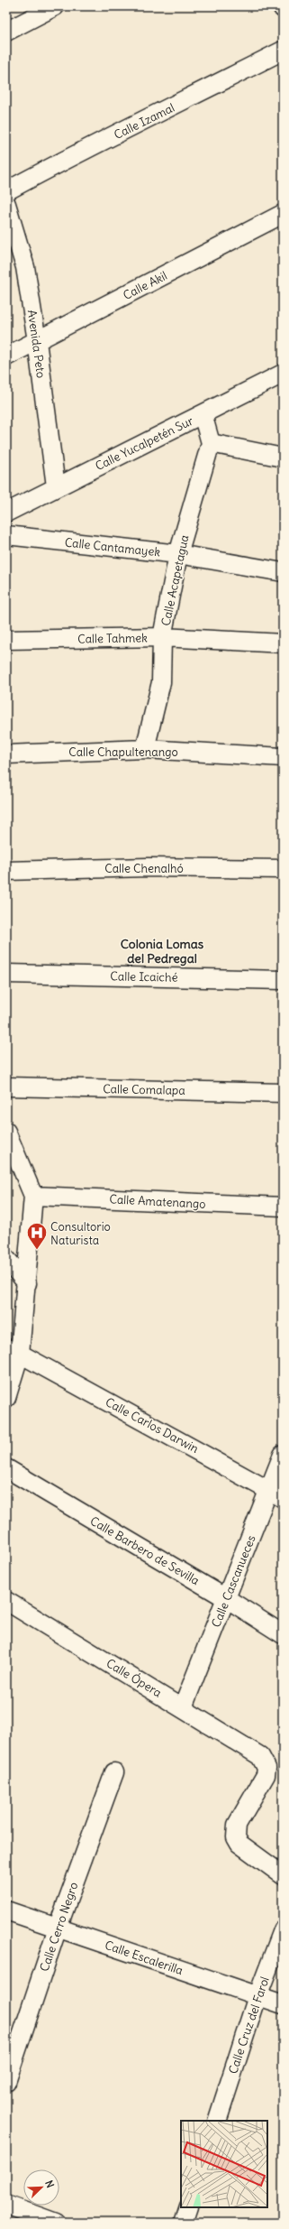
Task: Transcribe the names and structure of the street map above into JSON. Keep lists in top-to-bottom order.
{
  "streets": {
    "street": [
      "Calle Izamal",
      "Calle Akil",
      "Avenida Peto",
      "Calle Yucalpetén Sur",
      "Calle Cantamayek",
      "Calle Acapetagua",
      "Calle Tahmek",
      "Calle Chapultenango",
      "Calle Chenalhó",
      "Calle Icaiché",
      "Calle Comalapa",
      "Calle Amatenango",
      "Calle Carlos Darwin",
      "Calle Barbero de Sevilla",
      "Calle Cascanueces",
      "Calle Ópera",
      "Calle Cerro Negro",
      "Calle Escalerilla",
      "Calle Cruz del Farol"
    ]
  },
  "crossings": [
    ["Calle Akil", "Avenida Peto"],
    ["Avenida Peto", "Calle Yucalpetén Sur"],
    ["Calle Cantamayek", "Calle Acapetagua"],
    ["Calle Acapetagua", "Calle Tahmek"],
    ["Calle Acapetagua", "Calle Chapultenango"],
    ["Calle Carlos Darwin", "Calle Cascanueces"],
    ["Calle Barbero de Sevilla", "Calle Cascanueces"],
    ["Calle Cascanueces", "Calle Ópera"],
    ["Calle Cerro Negro", "Calle Escalerilla"],
    ["Calle Escalerilla", "Calle Cruz del Farol"]
  ],
  "districts": ["Colonia Lomas del Pedregal"],
  "places": {
    "hospital": ["Consultorio Naturista"]
  },
  "north": "top right"
}
